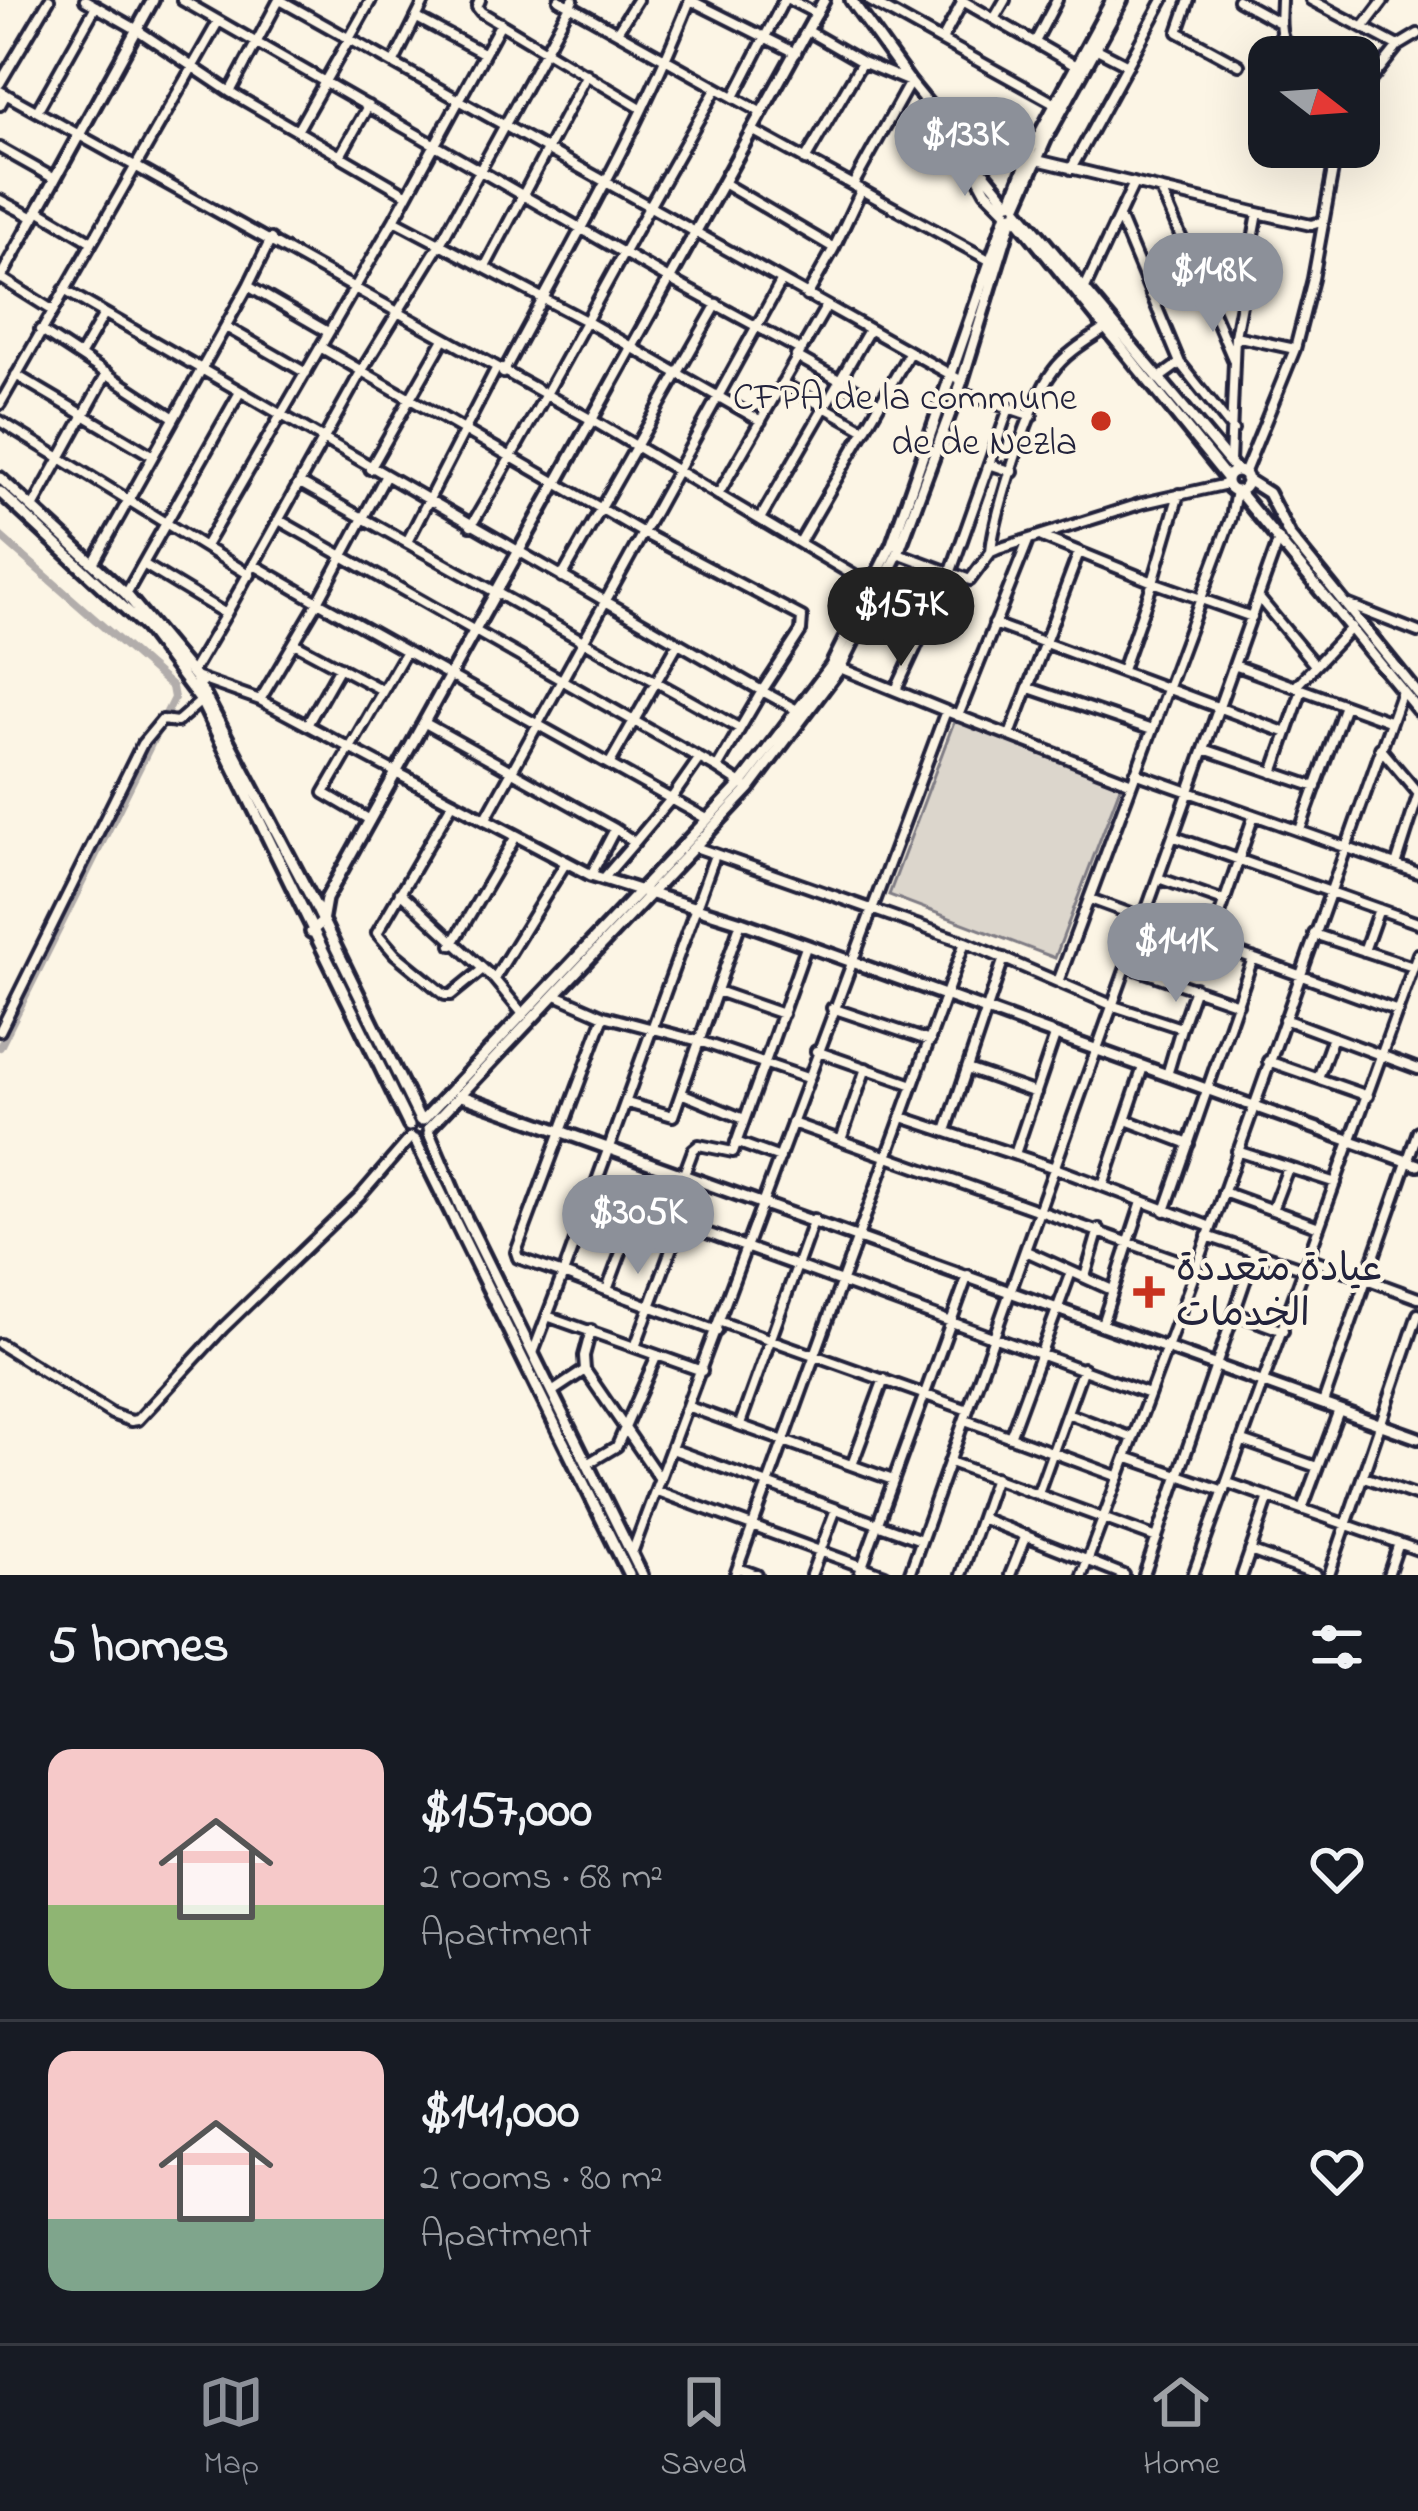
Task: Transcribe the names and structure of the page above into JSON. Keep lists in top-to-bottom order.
{
  "places": {
    "other": ["CFPA de la commune de de Nezla"],
    "health": ["عيادة متعددة الخدمات"]
  },
  "north": "right",
  "page": {
    "price": [
      "$133K",
      "$148K",
      "$157K",
      "$141K",
      "$305K"
    ],
    "heading": "5 homes",
    "list": [
      {
        "name": "$157,000",
        "note": "2 rooms · 68 m² · Apartment"
      },
      {
        "name": "$141,000",
        "note": "2 rooms · 80 m² · Apartment"
      }
    ],
    "tabs": ["Map", "Saved", "Home"]
  }
}
